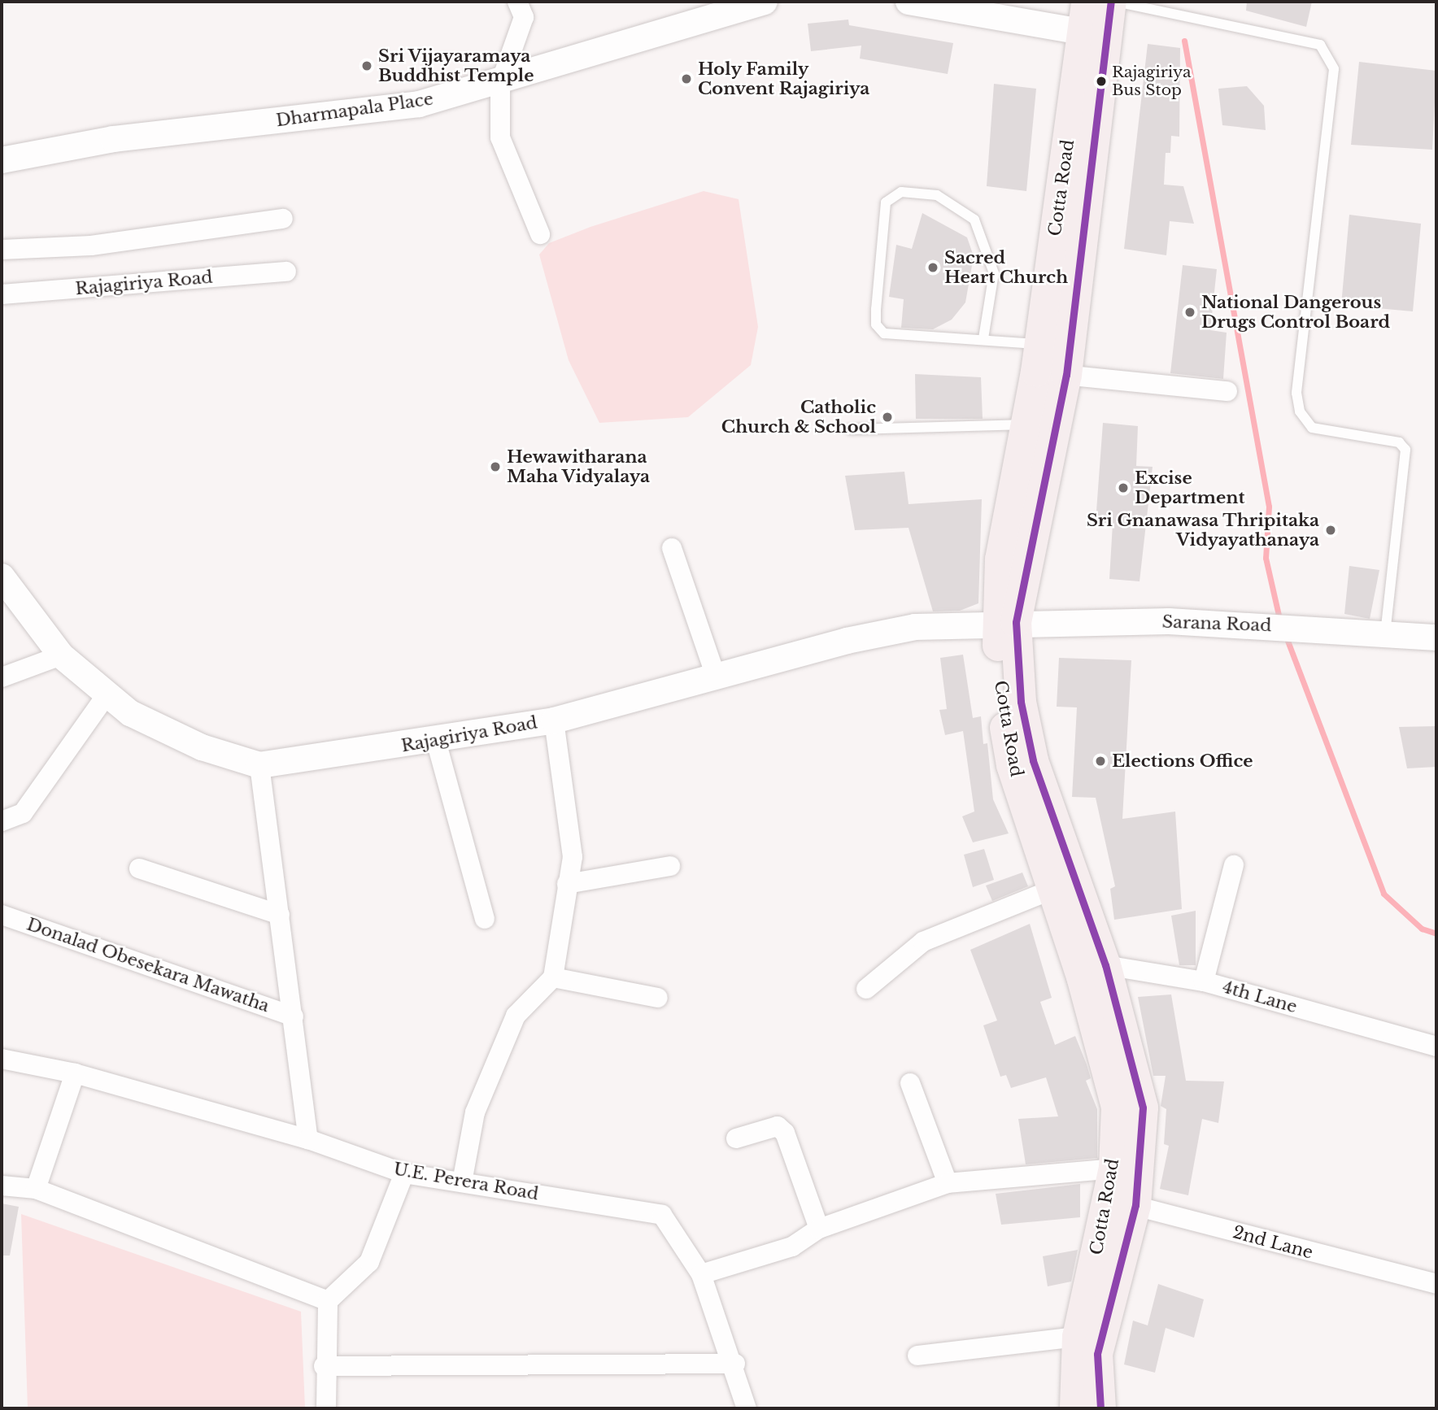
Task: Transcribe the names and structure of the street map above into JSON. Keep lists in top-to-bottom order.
{
  "streets": {
    "main road": ["Cotta Road"],
    "street": [
      "Dharmapala Place",
      "Rajagiriya Road",
      "Sarana Road",
      "Donalad Obesekara Mawatha",
      "4th Lane",
      "U.E. Perera Road",
      "2nd Lane"
    ]
  },
  "crossings": [
    ["Cotta Road", "Rajagiriya Road"],
    ["Cotta Road", "Sarana Road"],
    ["Cotta Road", "4th Lane"],
    ["Cotta Road", "2nd Lane"],
    ["Rajagiriya Road", "Sarana Road"],
    ["Rajagiriya Road", "Donalad Obesekara Mawatha"],
    ["Donalad Obesekara Mawatha", "U.E. Perera Road"]
  ],
  "places": [
    "Sri Vijayaramaya Buddhist Temple",
    "Holy Family Convent Rajagiriya",
    "Rajagiriya Bus Stop",
    "Sacred Heart Church",
    "National Dangerous Drugs Control Board",
    "Catholic Church & School",
    "Hewawitharana Maha Vidyalaya",
    "Excise Department",
    "Sri Gnanawasa Thripitaka Vidyayathanaya",
    "Elections Office"
  ]
}
